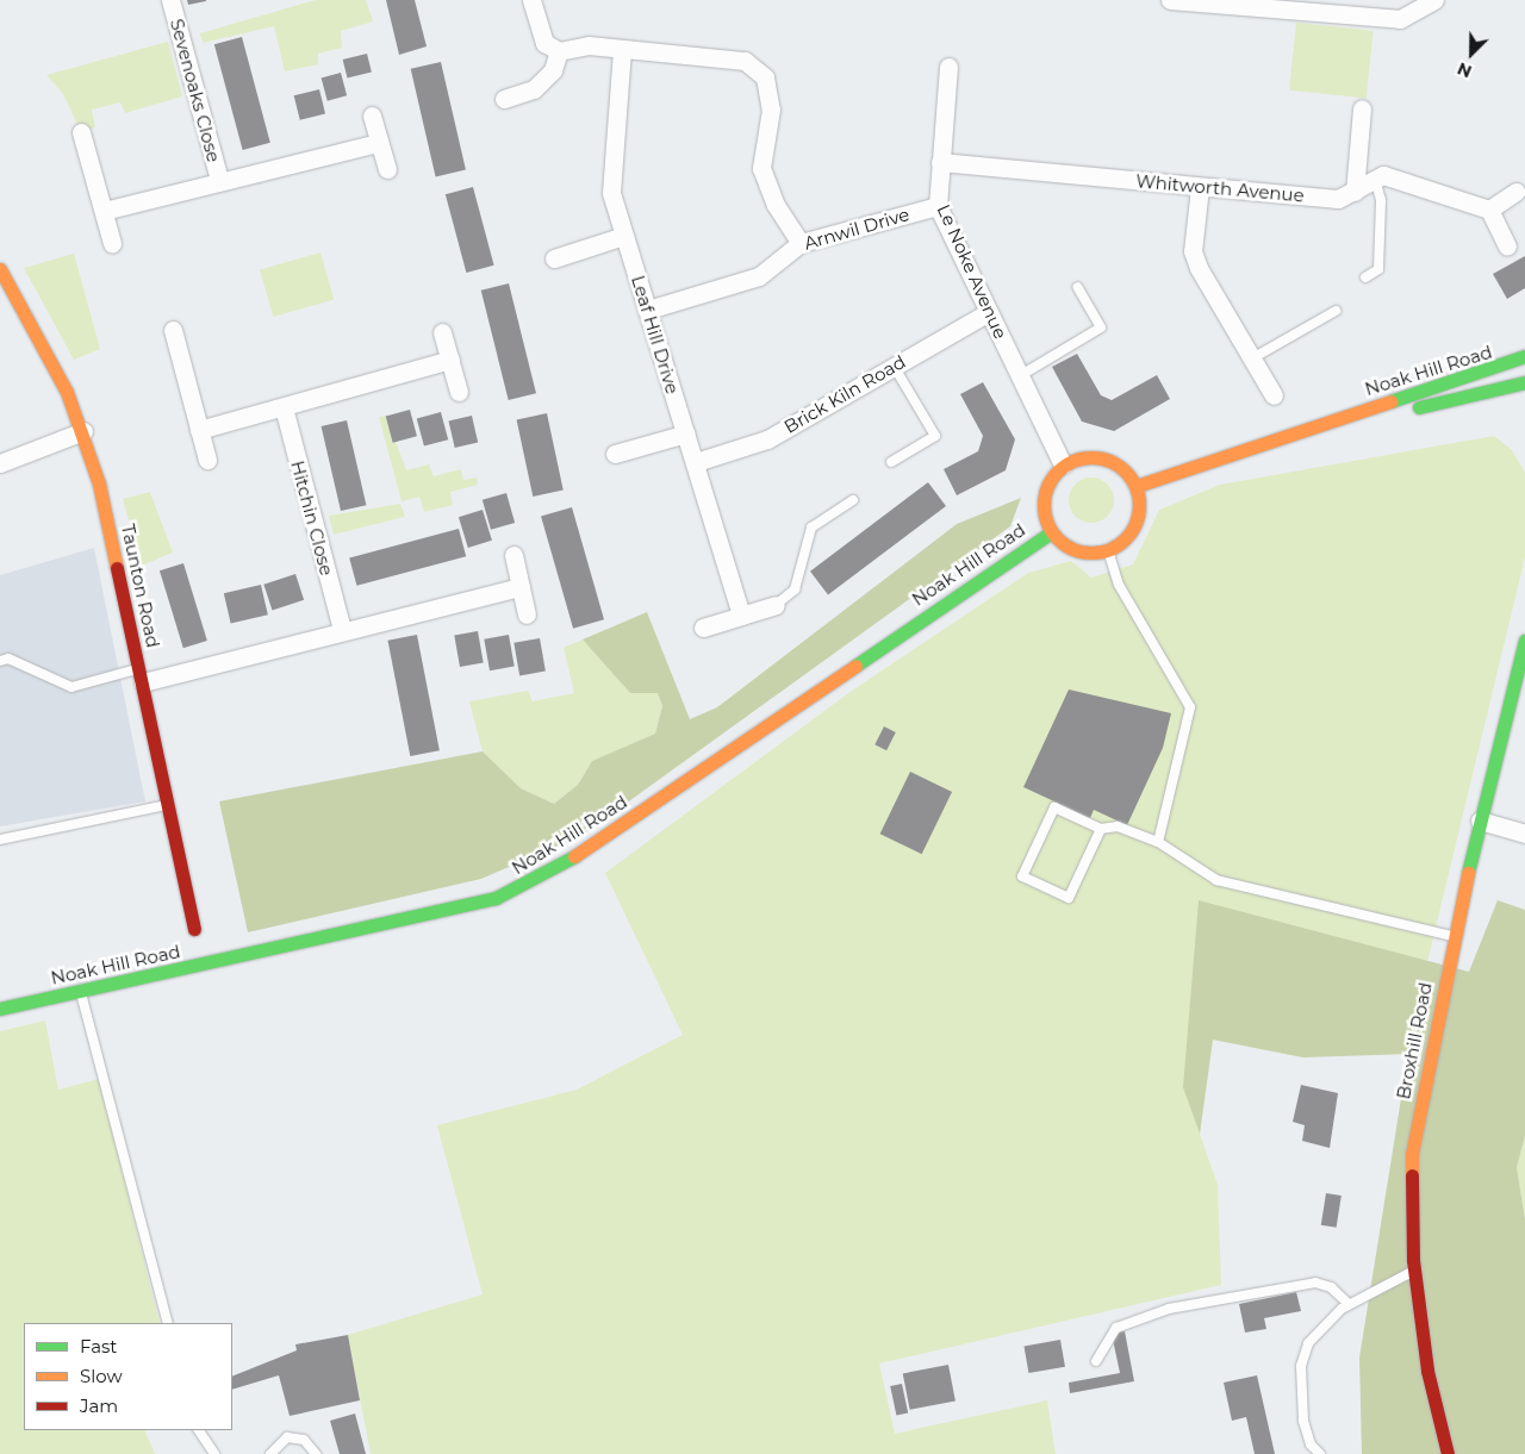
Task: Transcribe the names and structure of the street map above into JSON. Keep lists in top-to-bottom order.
{
  "streets": {
    "street": [
      "Sevenoaks Close",
      "Whitworth Avenue",
      "Arnwil Drive",
      "Le Noke Avenue",
      "Leaf Hill Drive",
      "Noak Hill Road",
      "Brick Kiln Road",
      "Hitchin Close",
      "Taunton Road",
      "Broxhill Road"
    ]
  },
  "crossings": [
    ["Whitworth Avenue", "Le Noke Avenue"],
    ["Arnwil Drive", "Le Noke Avenue"],
    ["Arnwil Drive", "Leaf Hill Drive"],
    ["Le Noke Avenue", "Noak Hill Road"],
    ["Le Noke Avenue", "Brick Kiln Road"],
    ["Leaf Hill Drive", "Brick Kiln Road"]
  ],
  "legend": ["Fast", "Slow", "Jam"],
  "north": "bottom left"
}
